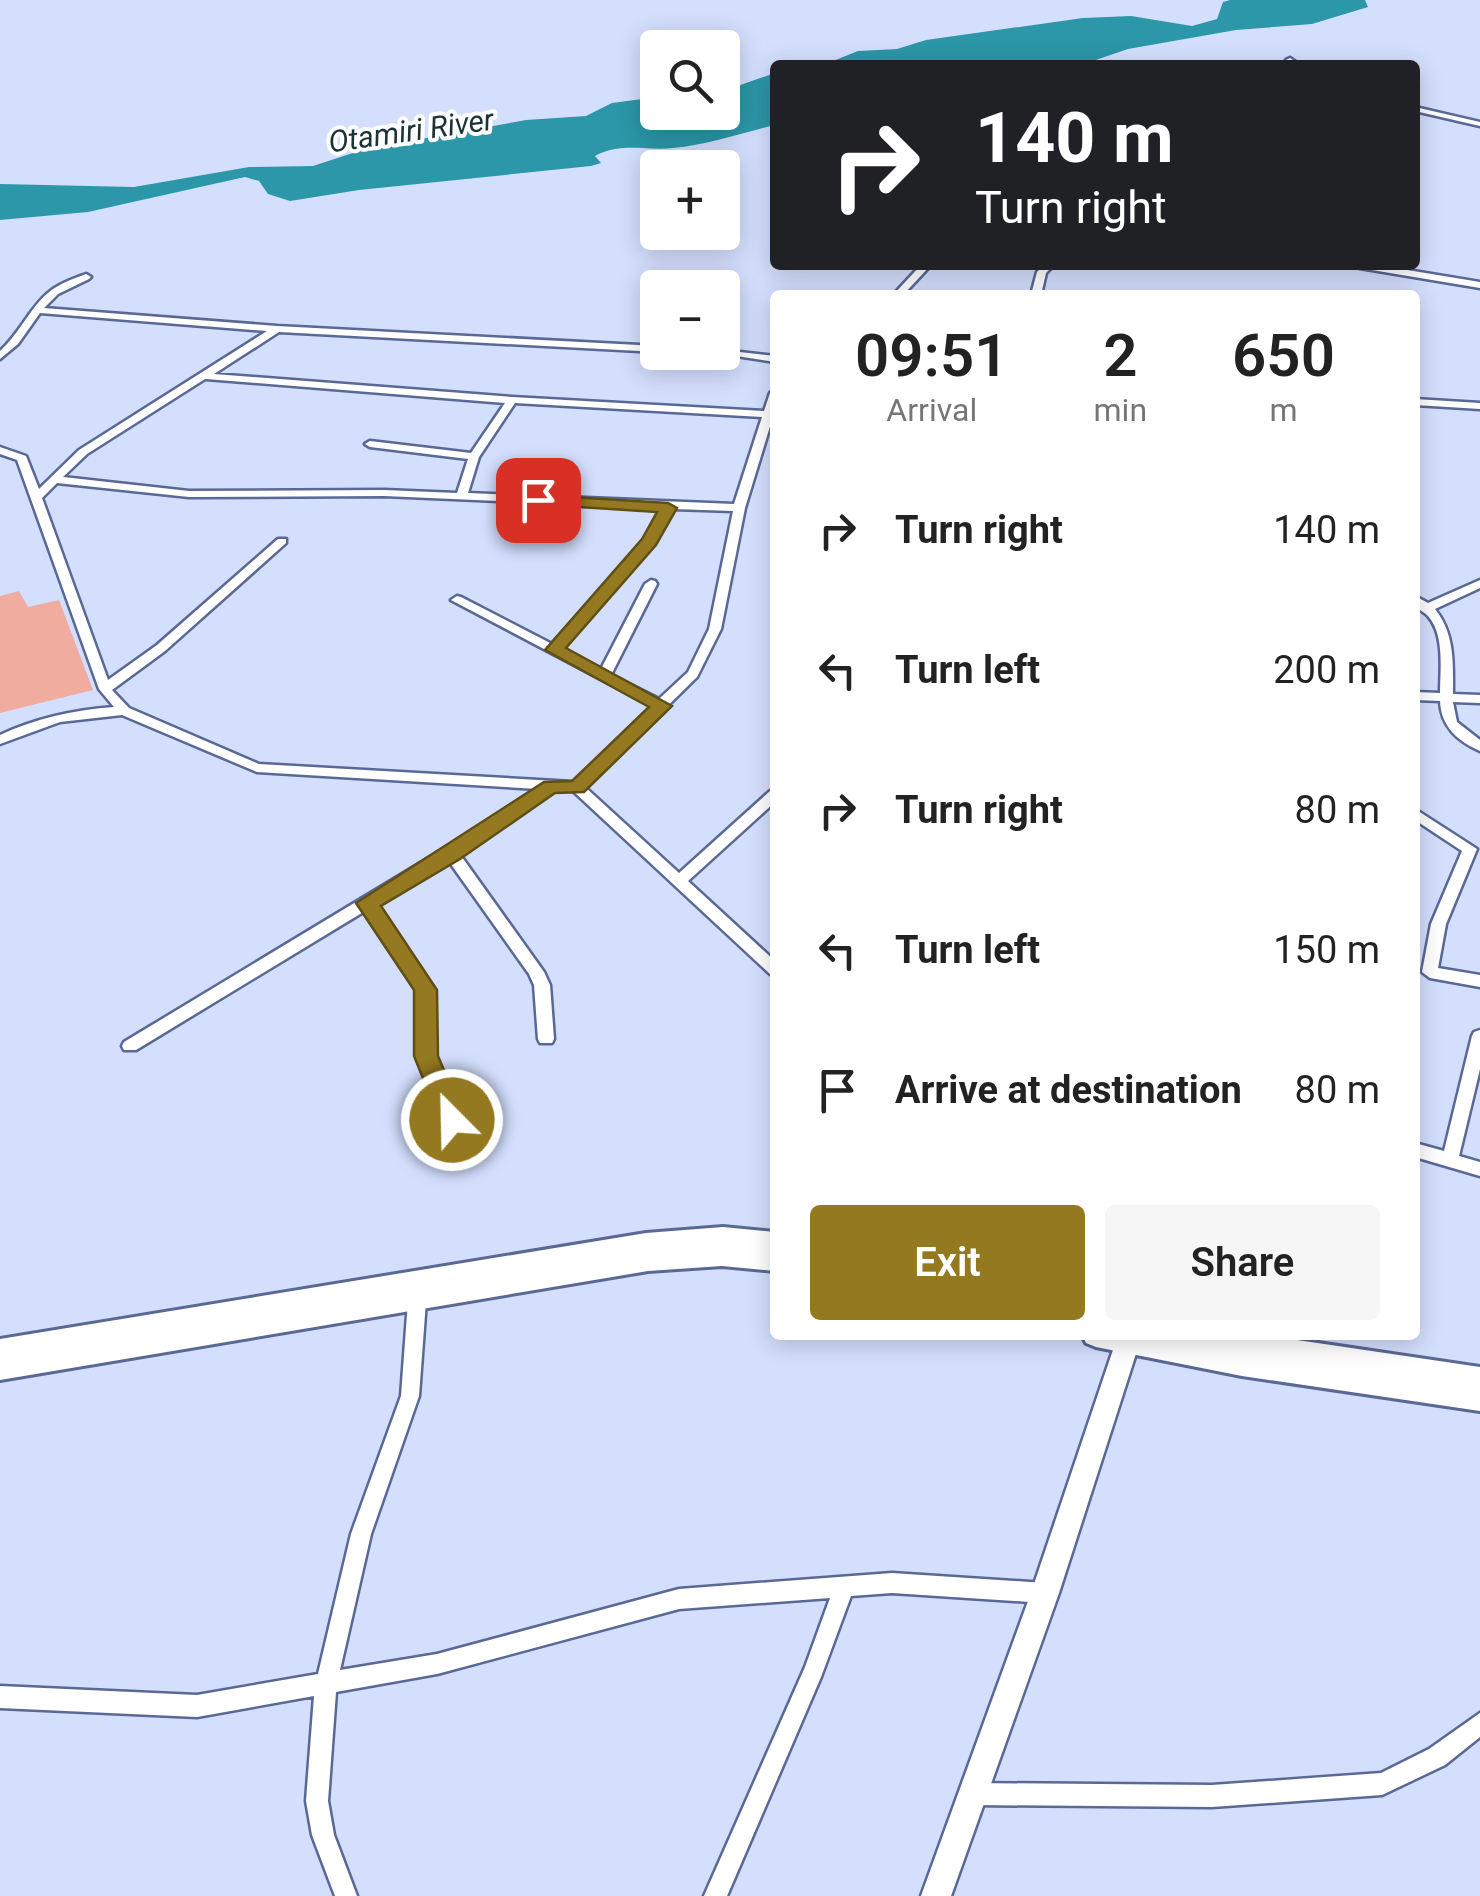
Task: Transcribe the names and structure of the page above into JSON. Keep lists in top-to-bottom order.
{
  "water": ["Otamiri River"],
  "page": {
    "map_buttons": ["+", "−"],
    "turn": ["140 m", "Turn right"],
    "eta": [
      "09:51",
      "Arrival",
      "2",
      "min",
      "650",
      "m"
    ],
    "list": [
      {
        "name": "Turn right",
        "value": "140 m"
      },
      {
        "name": "Turn left",
        "value": "200 m"
      },
      {
        "name": "Turn right",
        "value": "80 m"
      },
      {
        "name": "Turn left",
        "value": "150 m"
      },
      {
        "name": "Arrive at destination",
        "value": "80 m"
      }
    ],
    "buttons": ["Exit", "Share"]
  }
}
